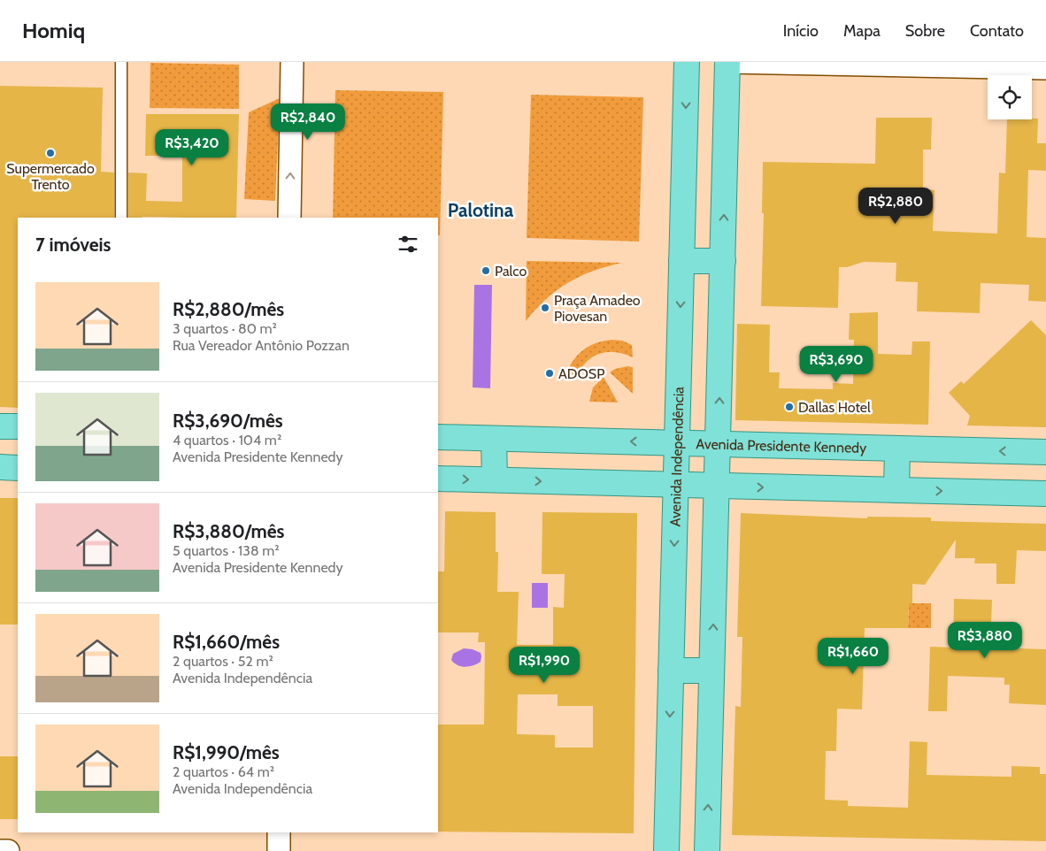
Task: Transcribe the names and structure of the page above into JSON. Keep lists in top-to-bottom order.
{
  "streets": {
    "main road": ["Avenida Presidente Kennedy", "Avenida Independência"]
  },
  "crossings": [
    ["Avenida Presidente Kennedy", "Avenida Independência"]
  ],
  "districts": ["Palotina"],
  "places": [
    "Supermercado Trento",
    "Palco",
    "Praça Amadeo Piovesan",
    "ADOSP",
    "Dallas Hotel"
  ],
  "page": {
    "header": "Homiq",
    "nav": [
      "Início",
      "Mapa",
      "Sobre",
      "Contato"
    ],
    "price": [
      "R$2,840",
      "R$3,420",
      "R$2,880",
      "R$3,690",
      "R$3,880",
      "R$1,660",
      "R$1,990"
    ],
    "heading": "7 imóveis",
    "list": [
      {
        "name": "R$2,880/mês",
        "note": "3 quartos · 80 m² · Rua Vereador Antônio Pozzan"
      },
      {
        "name": "R$3,690/mês",
        "note": "4 quartos · 104 m² · Avenida Presidente Kennedy"
      },
      {
        "name": "R$3,880/mês",
        "note": "5 quartos · 138 m² · Avenida Presidente Kennedy"
      },
      {
        "name": "R$1,660/mês",
        "note": "2 quartos · 52 m² · Avenida Independência"
      },
      {
        "name": "R$1,990/mês",
        "note": "2 quartos · 64 m² · Avenida Independência"
      }
    ]
  }
}
